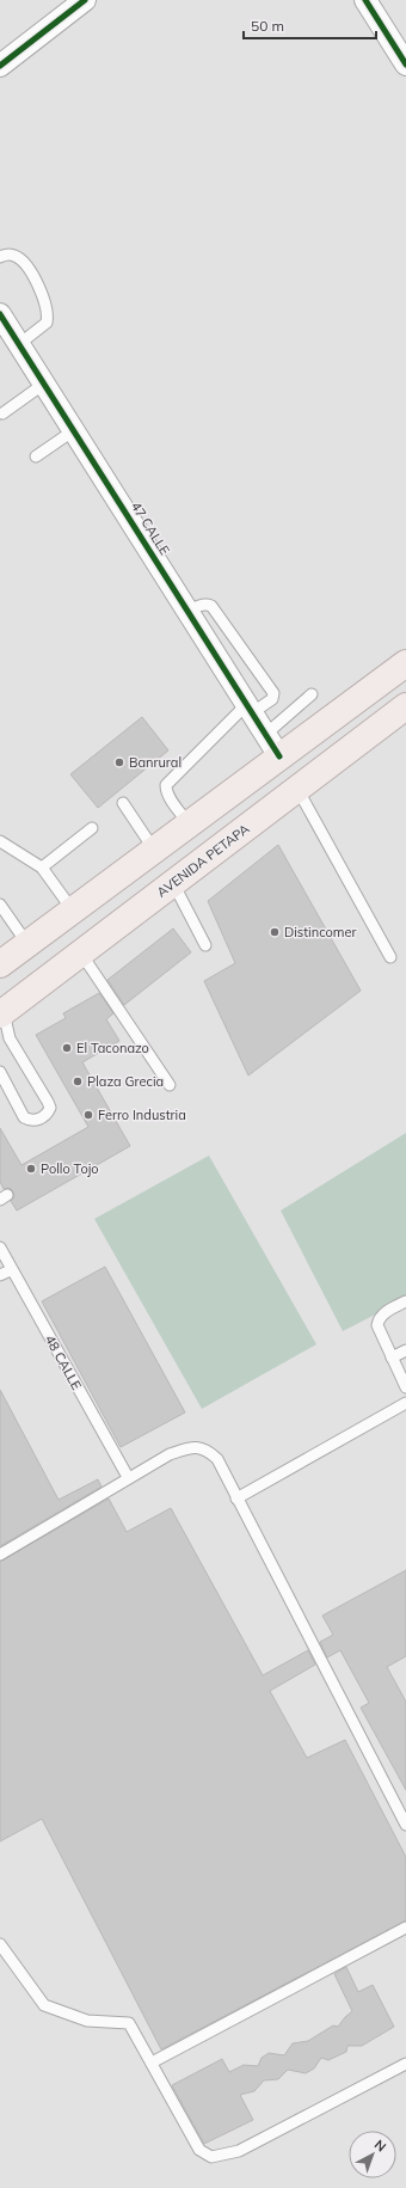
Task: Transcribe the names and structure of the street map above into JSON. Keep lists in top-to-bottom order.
{
  "streets": {
    "main road": ["AVENIDA PETAPA"],
    "street": ["47 CALLE"],
    "lane": ["48 CALLE"]
  },
  "places": [
    "Banrural",
    "Distincomer",
    "El Taconazo",
    "Plaza Grecia",
    "Ferro Industria",
    "Pollo Tojo"
  ],
  "scale_bar": "50 m",
  "north": "top right"
}
